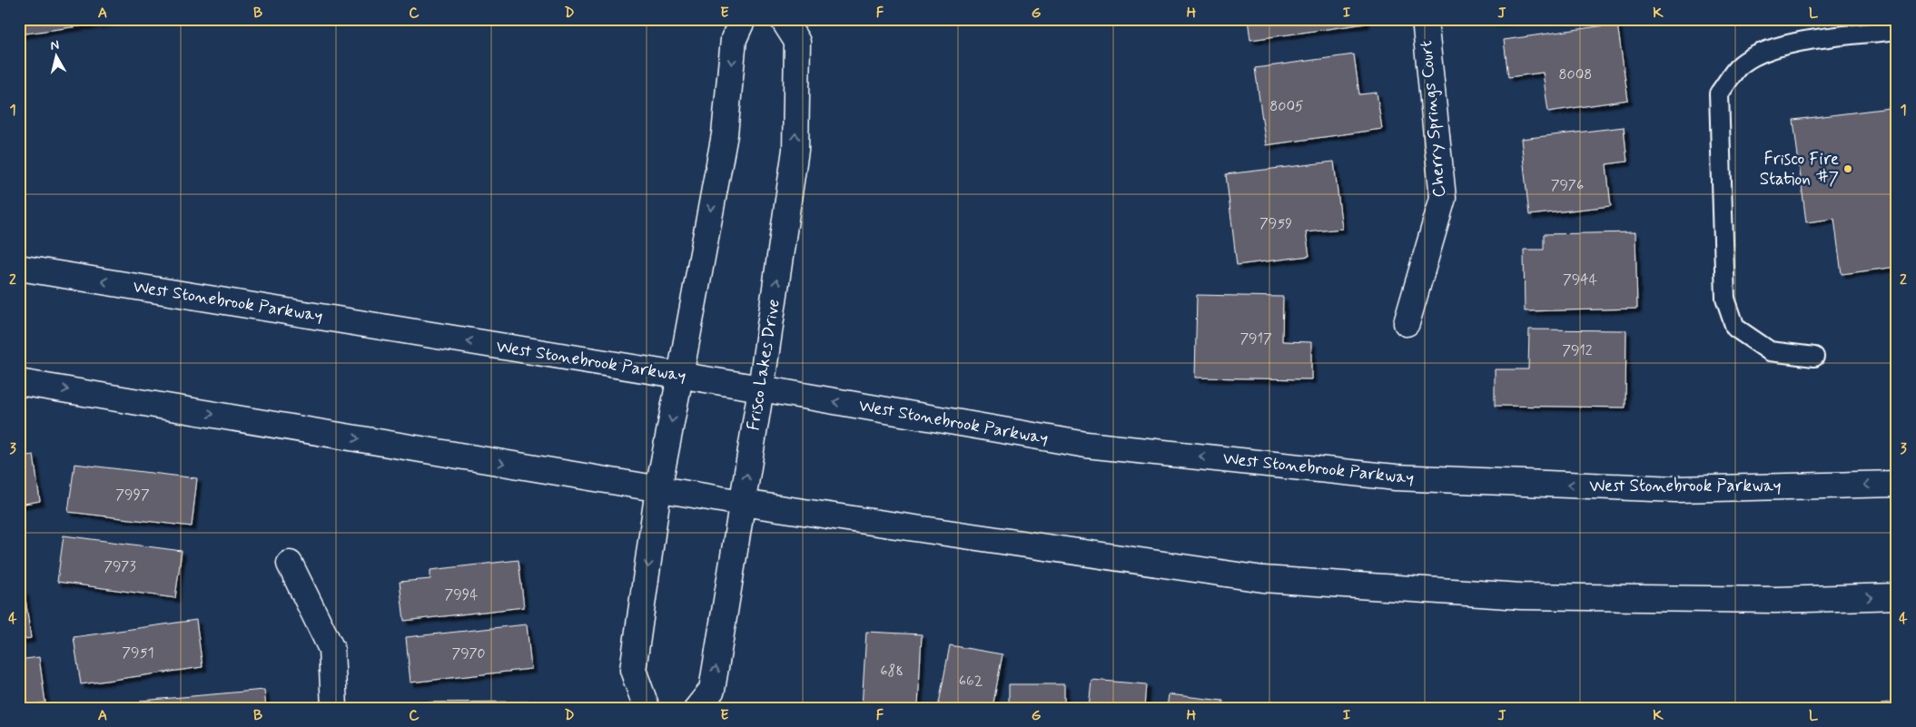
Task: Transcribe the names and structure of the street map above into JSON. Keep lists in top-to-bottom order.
{
  "streets": {
    "street": ["Cherry Springs Court", "West Stonebrook Parkway", "Frisco Lakes Drive"]
  },
  "crossings": [
    ["West Stonebrook Parkway", "Frisco Lakes Drive"]
  ],
  "places": ["Frisco Fire Station #7"],
  "house_numbers": [
    "8008",
    "8005",
    "7976",
    "7959",
    "7944",
    "7917",
    "7912",
    "7997",
    "7973",
    "7994",
    "7951",
    "7970",
    "688",
    "662"
  ],
  "north": "top",
  "grid": {
    "columns": [
      "A",
      "B",
      "C",
      "D",
      "E",
      "F",
      "G",
      "H",
      "I",
      "J",
      "K",
      "L"
    ],
    "rows": [
      "1",
      "2",
      "3",
      "4"
    ]
  }
}
